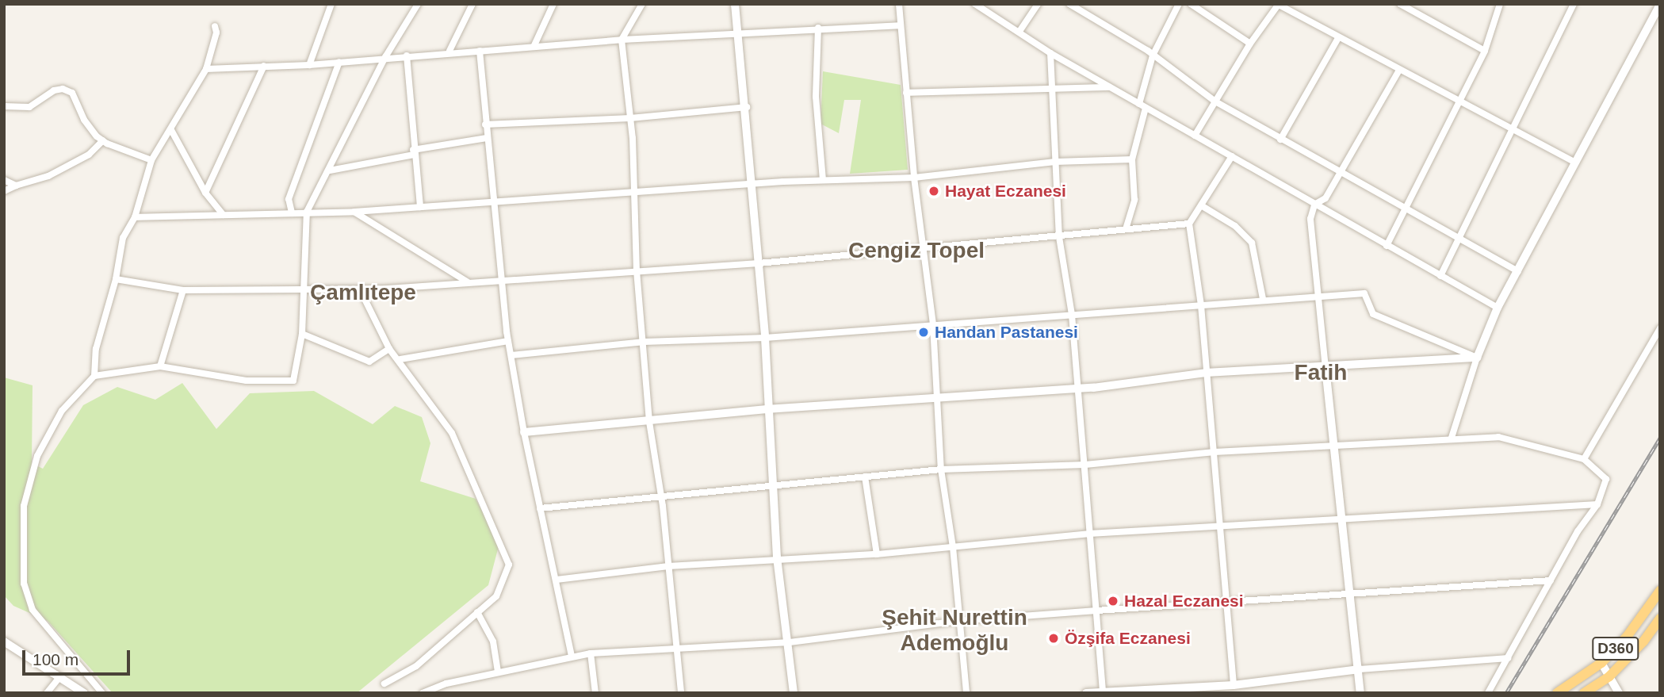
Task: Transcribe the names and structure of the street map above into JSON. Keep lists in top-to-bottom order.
{
  "streets": {
    "highway": ["D360"]
  },
  "districts": [
    "Cengiz Topel",
    "Çamlıtepe",
    "Fatih",
    "Şehit Nurettin Ademoğlu"
  ],
  "places": [
    "Hayat Eczanesi",
    "Handan Pastanesi",
    "Hazal Eczanesi",
    "Özşifa Eczanesi"
  ],
  "scale_bar": "100 m"
}
